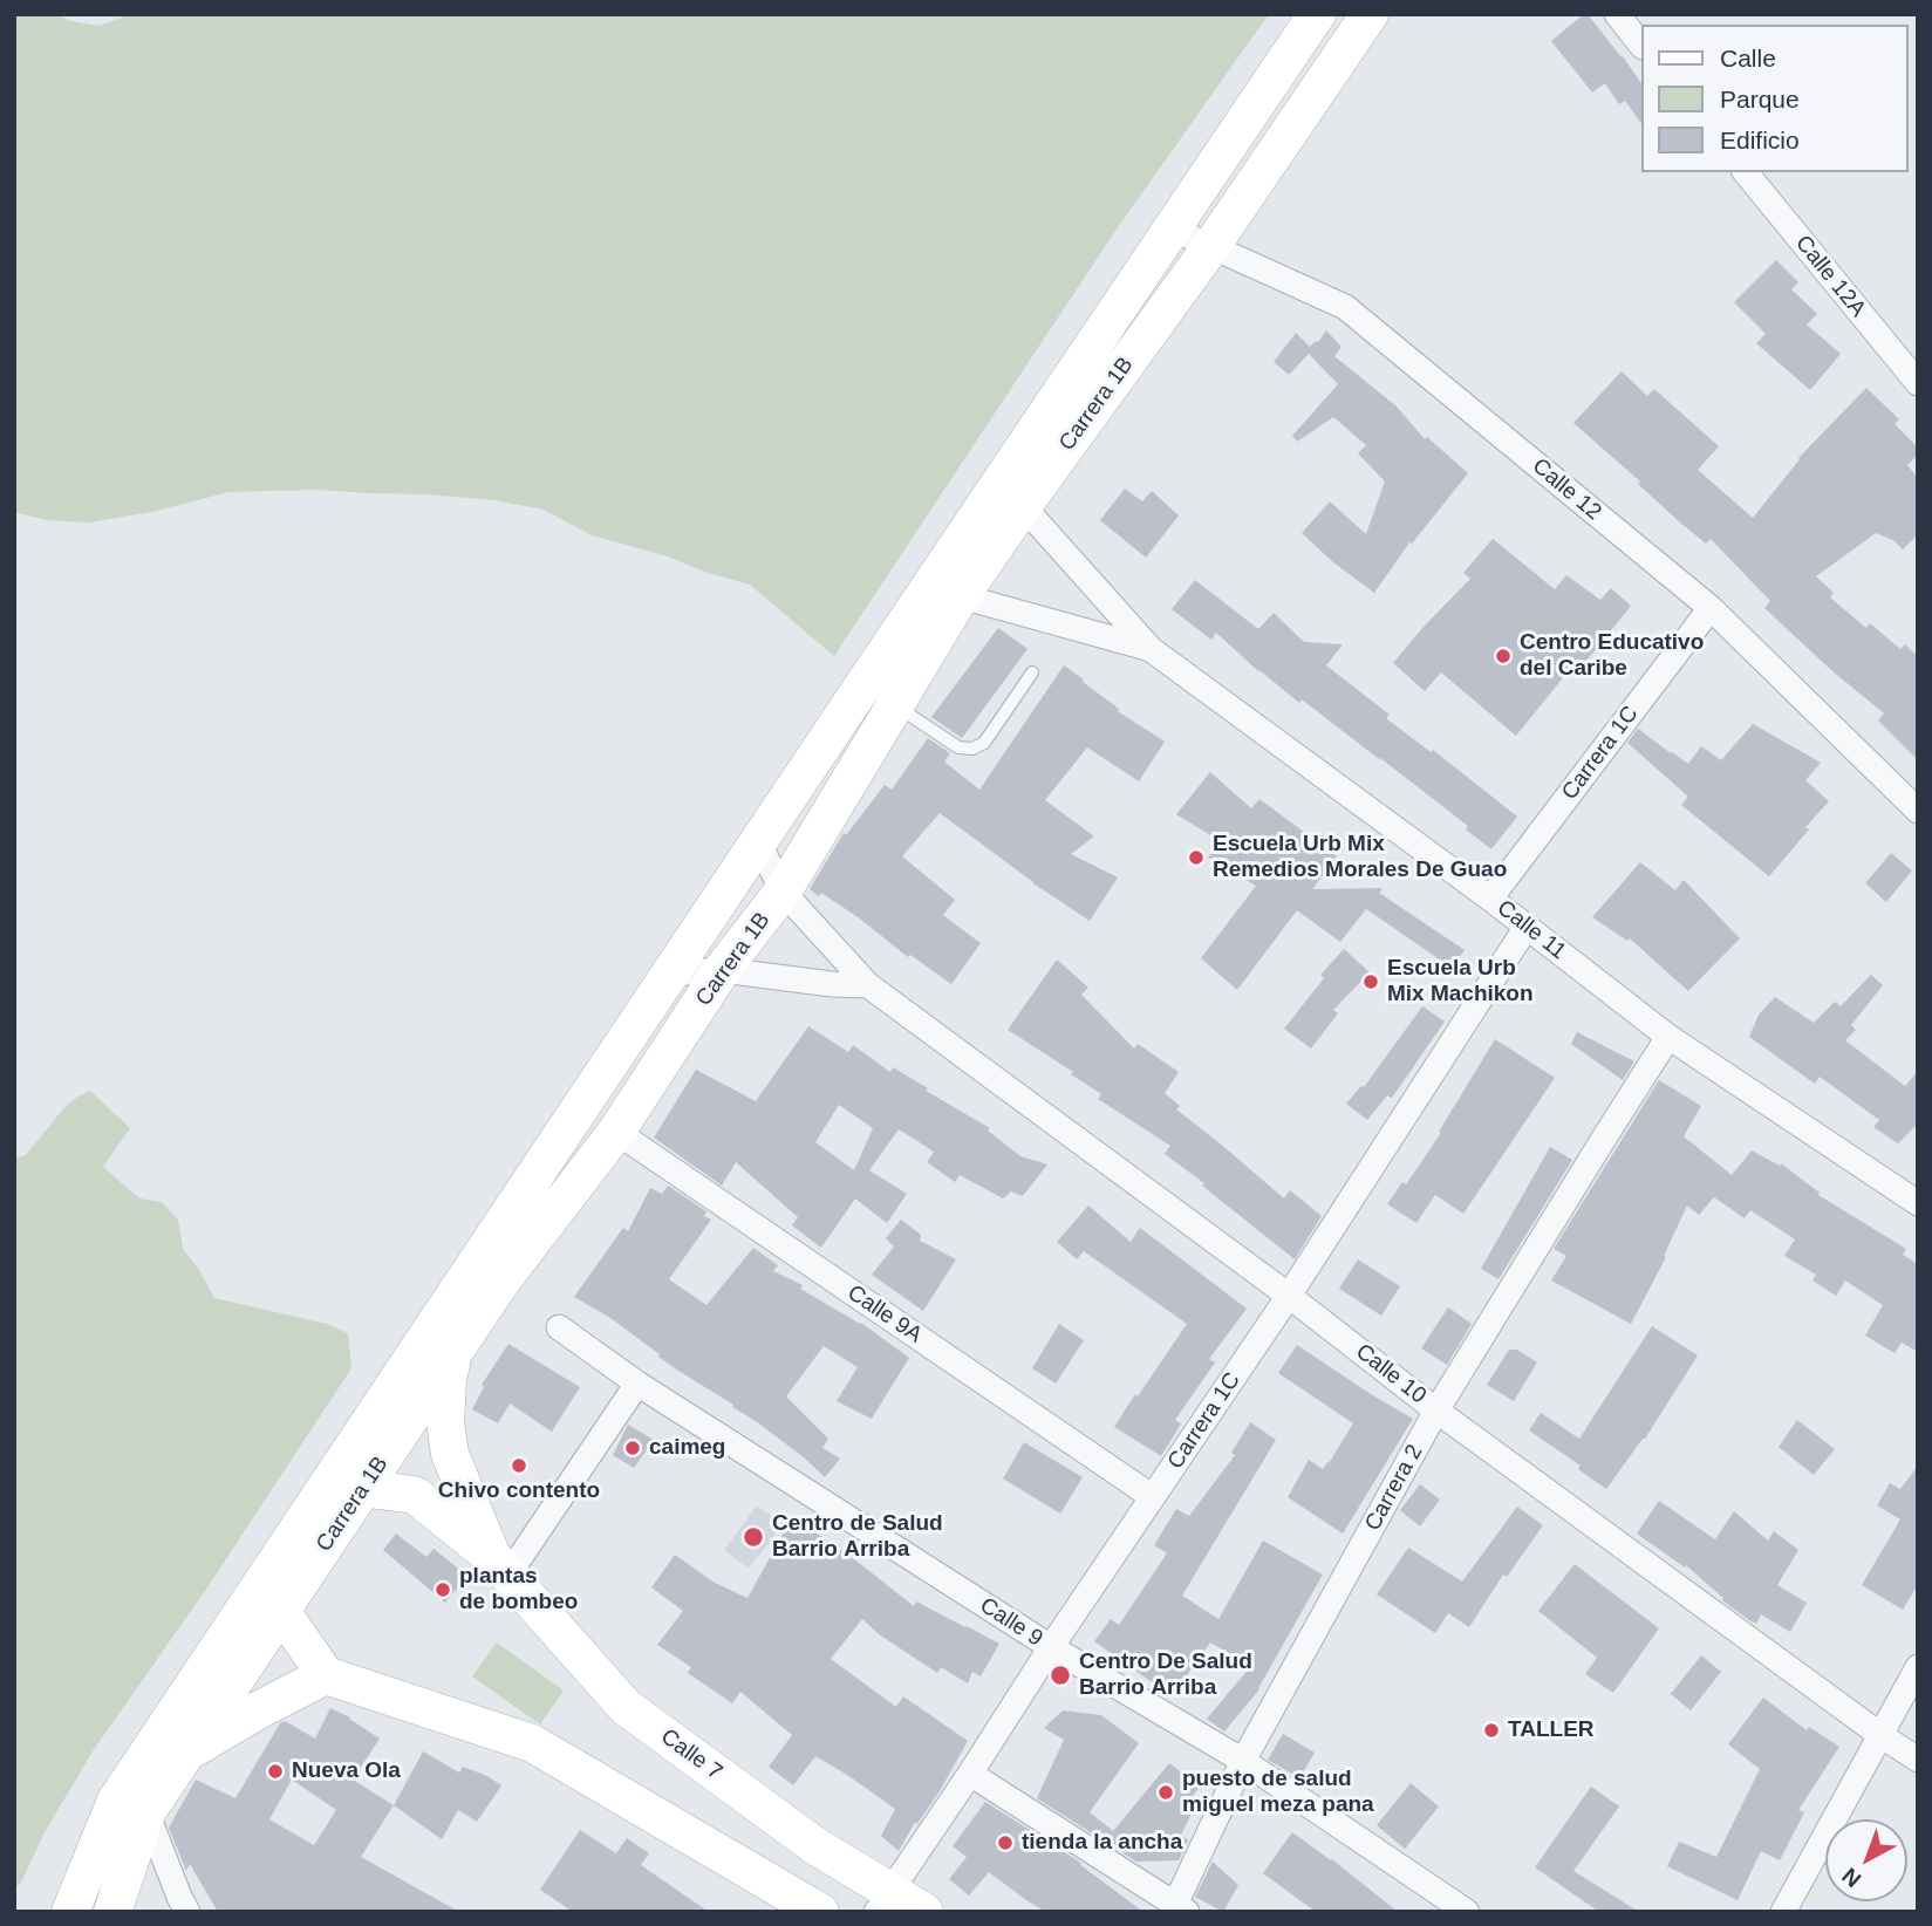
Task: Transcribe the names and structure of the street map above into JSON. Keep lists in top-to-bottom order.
{
  "streets": {
    "street": [
      "Calle 12A",
      "Carrera 1B",
      "Calle 12",
      "Carrera 1C",
      "Calle 11",
      "Calle 9A",
      "Calle 10",
      "Carrera 2",
      "Calle 9",
      "Calle 7"
    ]
  },
  "crossings": [
    ["Carrera 1B", "Calle 12"],
    ["Carrera 1B", "Calle 9A"],
    ["Carrera 1B", "Calle 10"],
    ["Calle 12", "Carrera 1C"],
    ["Carrera 1C", "Calle 11"],
    ["Carrera 1C", "Calle 9A"],
    ["Carrera 1C", "Calle 10"],
    ["Carrera 1C", "Calle 9"],
    ["Carrera 1C", "Calle 7"],
    ["Calle 11", "Carrera 2"],
    ["Calle 10", "Carrera 2"],
    ["Carrera 2", "Calle 9"]
  ],
  "places": [
    "Centro Educativo del Caribe",
    "Escuela Urb Mix Remedios Morales De Guao",
    "Escuela Urb Mix Machikon",
    "caimeg",
    "Chivo contento",
    "Centro de Salud Barrio Arriba",
    "plantas de bombeo",
    "Centro De Salud Barrio Arriba",
    "TALLER",
    "Nueva Ola",
    "puesto de salud miguel meza pana",
    "tienda la ancha"
  ],
  "legend": ["Calle", "Parque", "Edificio"],
  "north": "bottom left"
}
